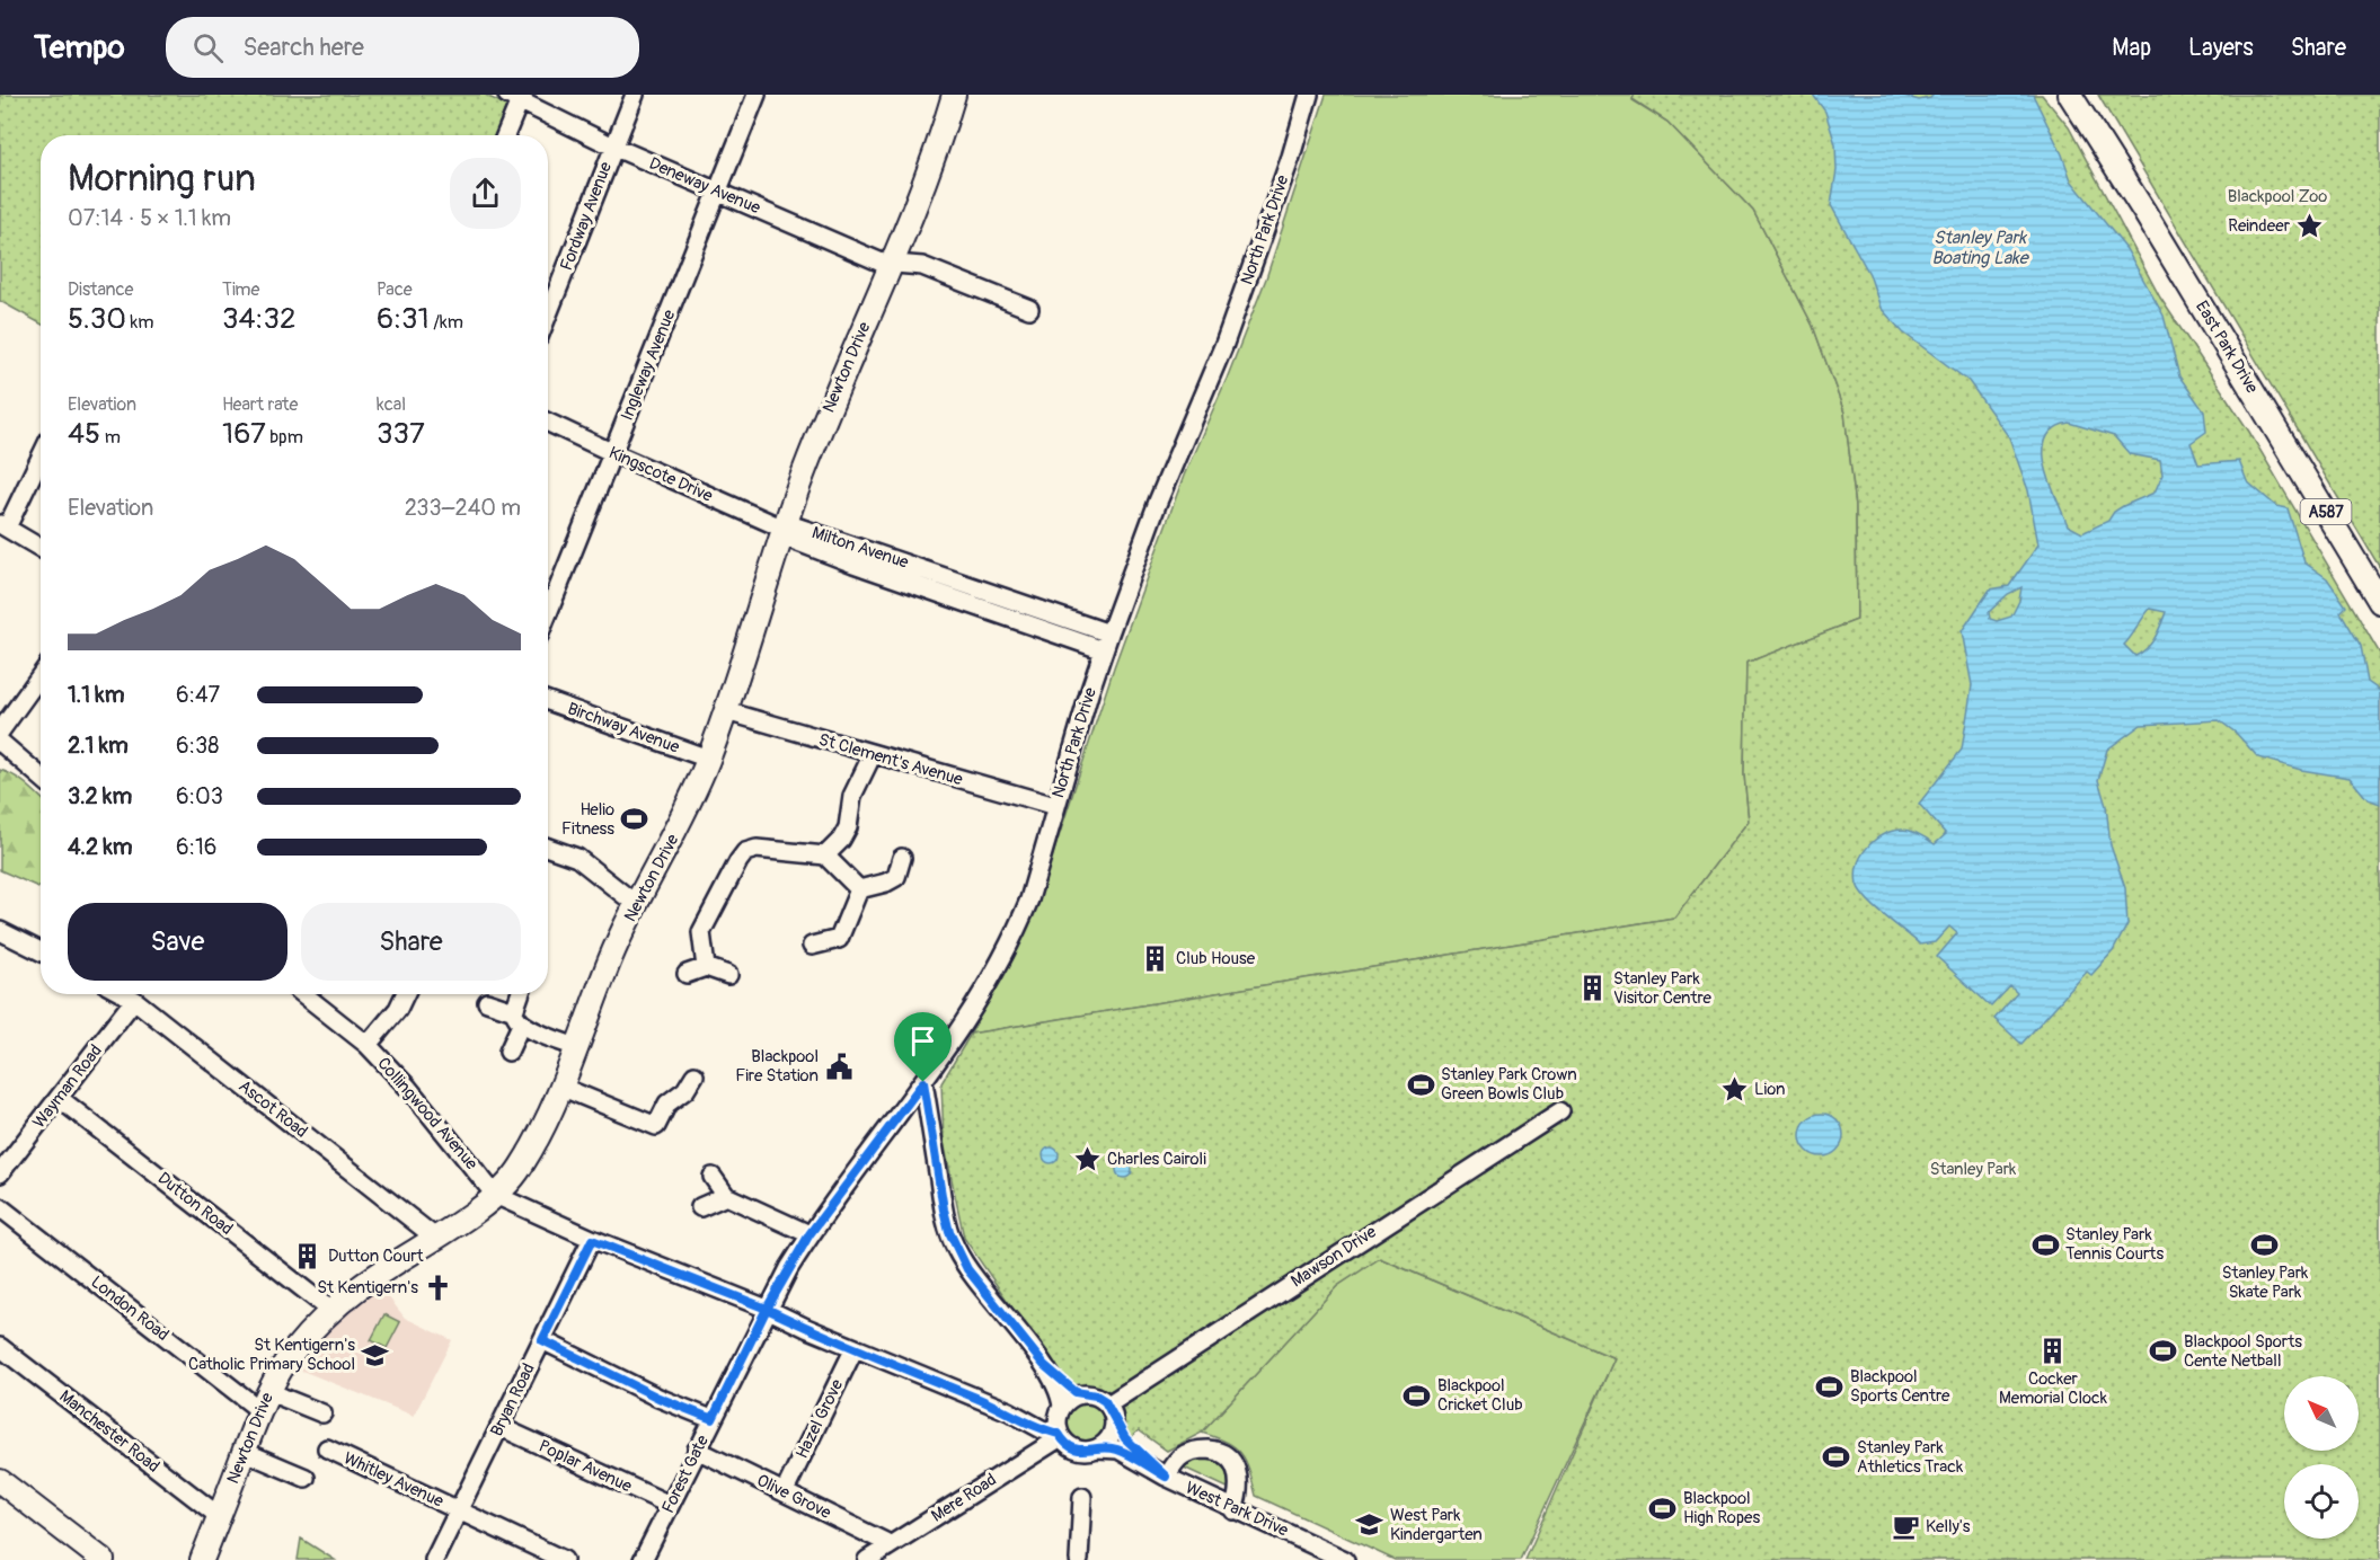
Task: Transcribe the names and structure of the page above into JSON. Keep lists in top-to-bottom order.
{
  "streets": {
    "main road": ["East Park Drive", "Newton Drive", "A587"],
    "street": [
      "Deneway Avenue",
      "Fordway Avenue",
      "North Park Drive",
      "Ingleway Avenue",
      "Kingscote Drive",
      "Milton Avenue",
      "Birchway Avenue",
      "St Clement's Avenue",
      "Wayman Road",
      "Ascot Road",
      "Collingwood Avenue",
      "Dutton Road",
      "Mawson Drive",
      "London Road",
      "Bryan Road",
      "Hazel Grove",
      "Manchester Road",
      "Poplar Avenue",
      "Forest Gate",
      "Whitley Avenue",
      "Olive Grove",
      "Mere Road",
      "West Park Drive"
    ]
  },
  "crossings": [
    ["Deneway Avenue", "Fordway Avenue"],
    ["Deneway Avenue", "Ingleway Avenue"],
    ["Deneway Avenue", "Newton Drive"],
    ["North Park Drive", "Milton Avenue"],
    ["North Park Drive", "St Clement's Avenue"],
    ["North Park Drive", "Forest Gate"],
    ["Ingleway Avenue", "Kingscote Drive"],
    ["Newton Drive", "Kingscote Drive"],
    ["Newton Drive", "Milton Avenue"],
    ["Newton Drive", "Birchway Avenue"],
    ["Newton Drive", "St Clement's Avenue"],
    ["Newton Drive", "Ascot Road"],
    ["Newton Drive", "Collingwood Avenue"],
    ["Newton Drive", "Dutton Road"],
    ["Newton Drive", "London Road"],
    ["Newton Drive", "Manchester Road"],
    ["Kingscote Drive", "Milton Avenue"],
    ["Wayman Road", "Ascot Road"],
    ["Wayman Road", "Dutton Road"],
    ["Mawson Drive", "Mere Road"],
    ["Mawson Drive", "West Park Drive"],
    ["Bryan Road", "Poplar Avenue"],
    ["Bryan Road", "Whitley Avenue"],
    ["Hazel Grove", "Olive Grove"],
    ["Poplar Avenue", "Forest Gate"],
    ["Forest Gate", "Olive Grove"],
    ["Olive Grove", "Mere Road"],
    ["Mere Road", "West Park Drive"]
  ],
  "water": ["Stanley Park Boating Lake"],
  "parks": ["Blackpool Zoo", "Stanley Park"],
  "places": {
    "place": ["Reindeer", "Lion", "Charles Cairoli"],
    "sports": [
      "Helio Fitness",
      "Stanley Park Crown Green Bowls Club",
      "Stanley Park Tennis Courts",
      "Stanley Park Skate Park",
      "Blackpool Sports Cente Netball",
      "Blackpool Sports Centre",
      "Blackpool Cricket Club",
      "Stanley Park Athletics Track",
      "Blackpool High Ropes"
    ],
    "building": [
      "Club House",
      "Stanley Park Visitor Centre",
      "Dutton Court",
      "Cocker Memorial Clock"
    ],
    "public building": ["Blackpool Fire Station"],
    "church": ["St Kentigern's"],
    "school or university": ["St Kentigern's Catholic Primary School", "West Park Kindergarten"],
    "cafe": ["Kelly's"]
  },
  "north": "top left",
  "page": {
    "header": "Tempo",
    "search": "Search here",
    "nav": ["Map", "Layers", "Share"],
    "heading": ["Morning run", "07:14 · 5 × 1.1 km"],
    "stats": [
      ["Distance", "5.30 km"],
      ["Time", "34:32"],
      ["Pace", "6:31 /km"],
      ["Elevation", "45 m"],
      ["Heart rate", "167 bpm"],
      ["kcal", "337"]
    ],
    "chart": ["Elevation", "233–240 m"],
    "list": [
      {
        "name": "1.1 km",
        "note": "6:47"
      },
      {
        "name": "2.1 km",
        "note": "6:38"
      },
      {
        "name": "3.2 km",
        "note": "6:03"
      },
      {
        "name": "4.2 km",
        "note": "6:16"
      }
    ],
    "buttons": ["Save", "Share"]
  }
}
